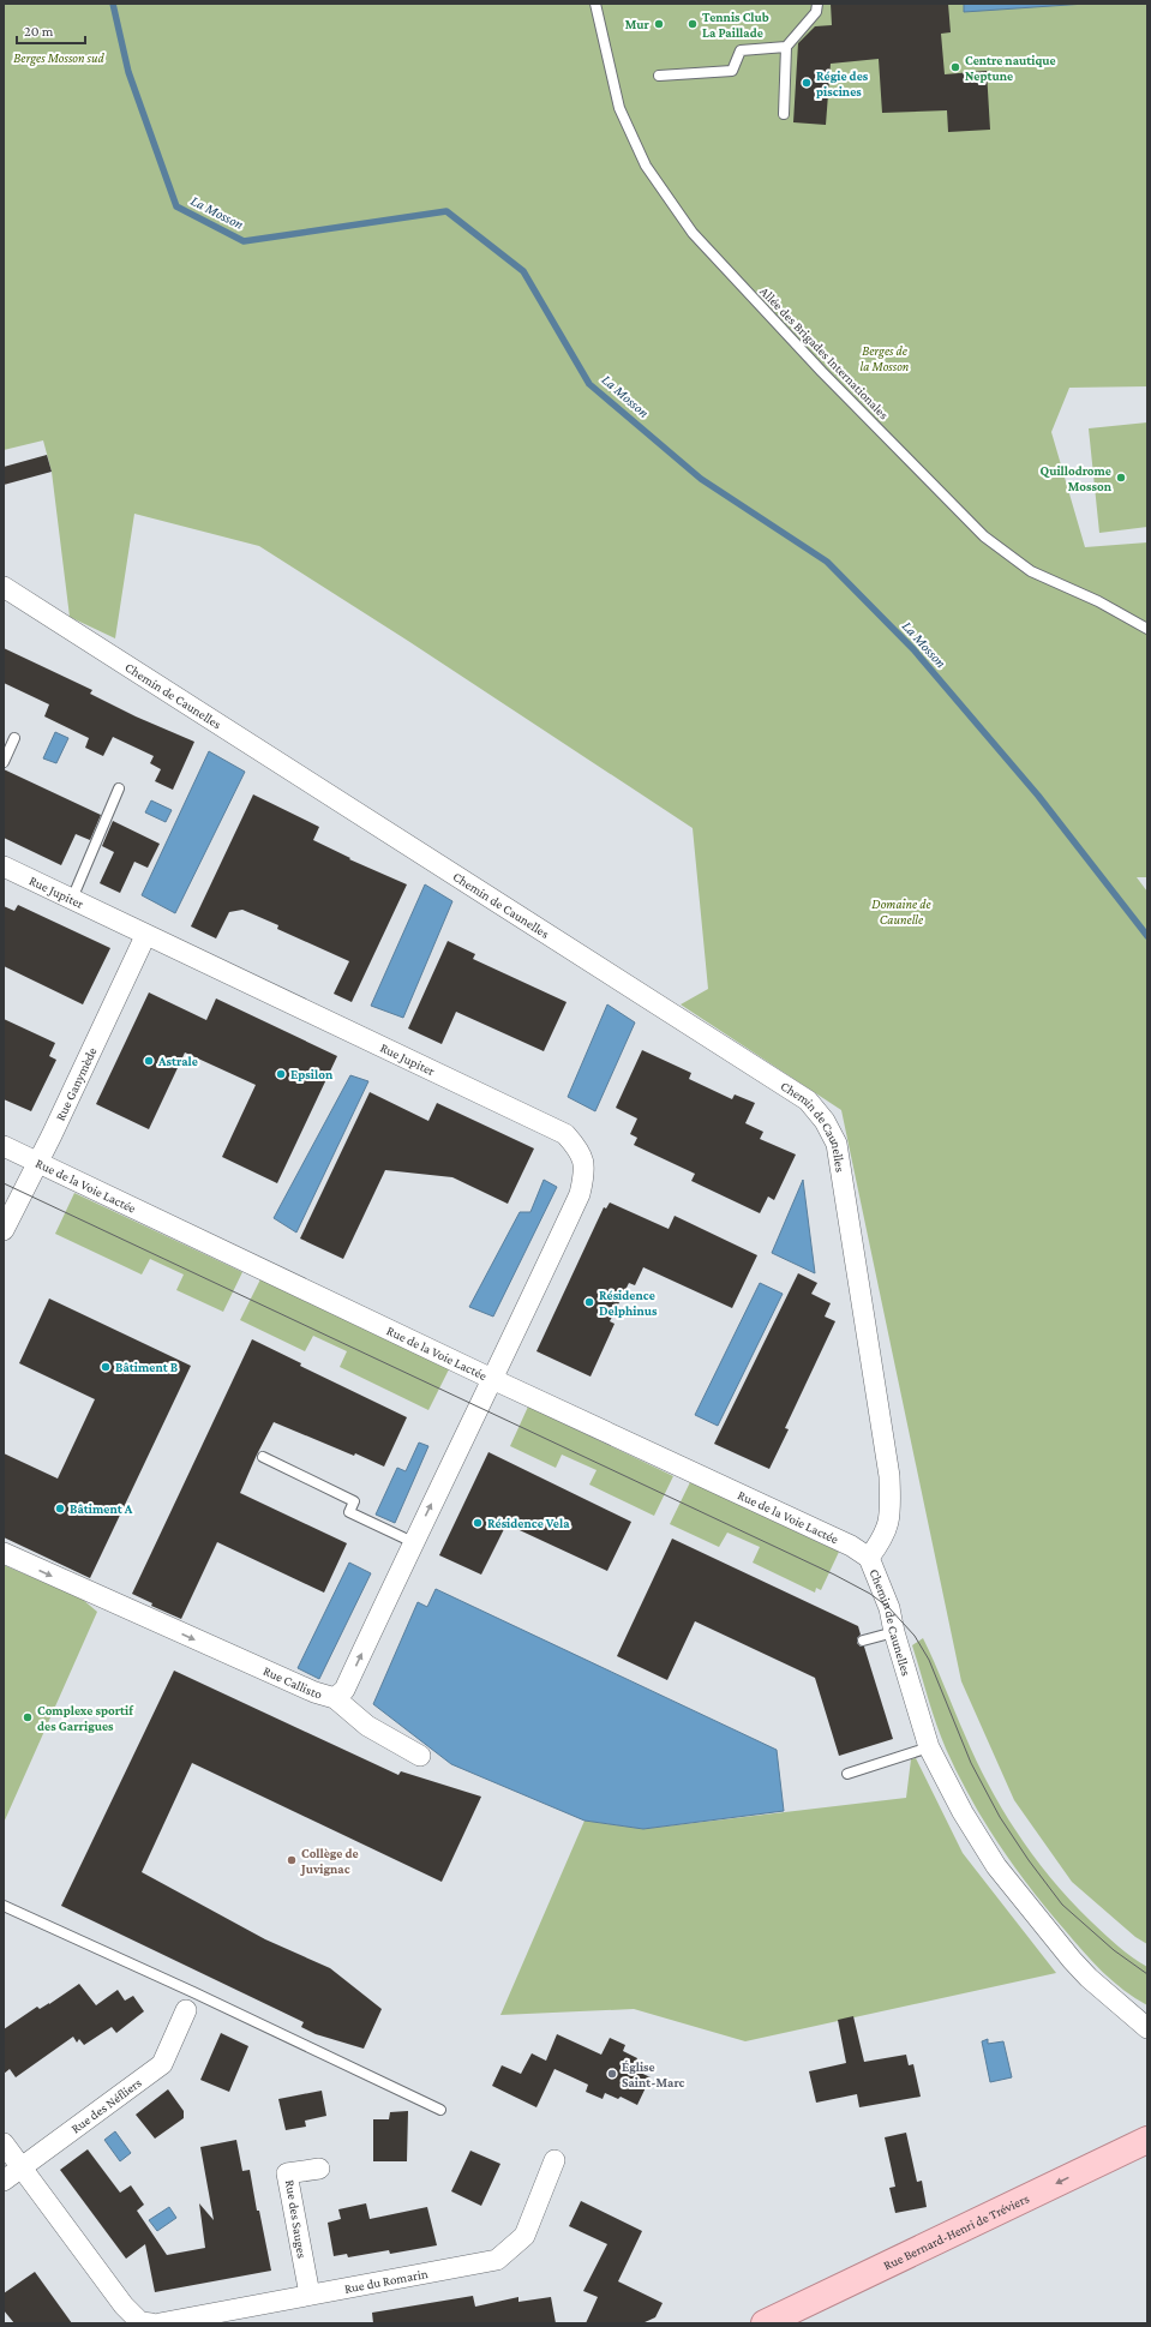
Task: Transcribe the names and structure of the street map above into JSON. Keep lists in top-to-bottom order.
{
  "streets": {
    "main road": ["Rue Bernard-Henri de Tréviers"],
    "street": [
      "Chemin de Caunelles",
      "Rue Jupiter",
      "Rue Ganymède",
      "Rue de la Voie Lactée",
      "Rue Callisto",
      "Rue des Néfliers",
      "Rue des Sauges",
      "Rue du Romarin"
    ],
    "lane": ["Allée des Brigades Internationales"]
  },
  "crossings": [
    ["Chemin de Caunelles", "Rue de la Voie Lactée"],
    ["Rue Jupiter", "Rue Ganymède"],
    ["Rue Jupiter", "Rue de la Voie Lactée"],
    ["Rue Jupiter", "Rue Callisto"],
    ["Rue Ganymède", "Rue de la Voie Lactée"],
    ["Rue de la Voie Lactée", "Rue Callisto"],
    ["Rue des Sauges", "Rue du Romarin"]
  ],
  "water": ["La Mosson"],
  "parks": ["Berges Mosson sud", "Berges de la Mosson", "Domaine de Caunelle"],
  "places": [
    "Mur",
    "Tennis Club La Paillade",
    "Centre nautique Neptune",
    "Régie des piscines",
    "Quillodrome Mosson",
    "Astrale",
    "Epsilon",
    "Résidence Delphinus",
    "Bâtiment B",
    "Bâtiment A",
    "Résidence Vela",
    "Complexe sportif des Garrigues",
    "Collège de Juvignac",
    "Église Saint-Marc"
  ],
  "scale_bar": "20 m"
}
